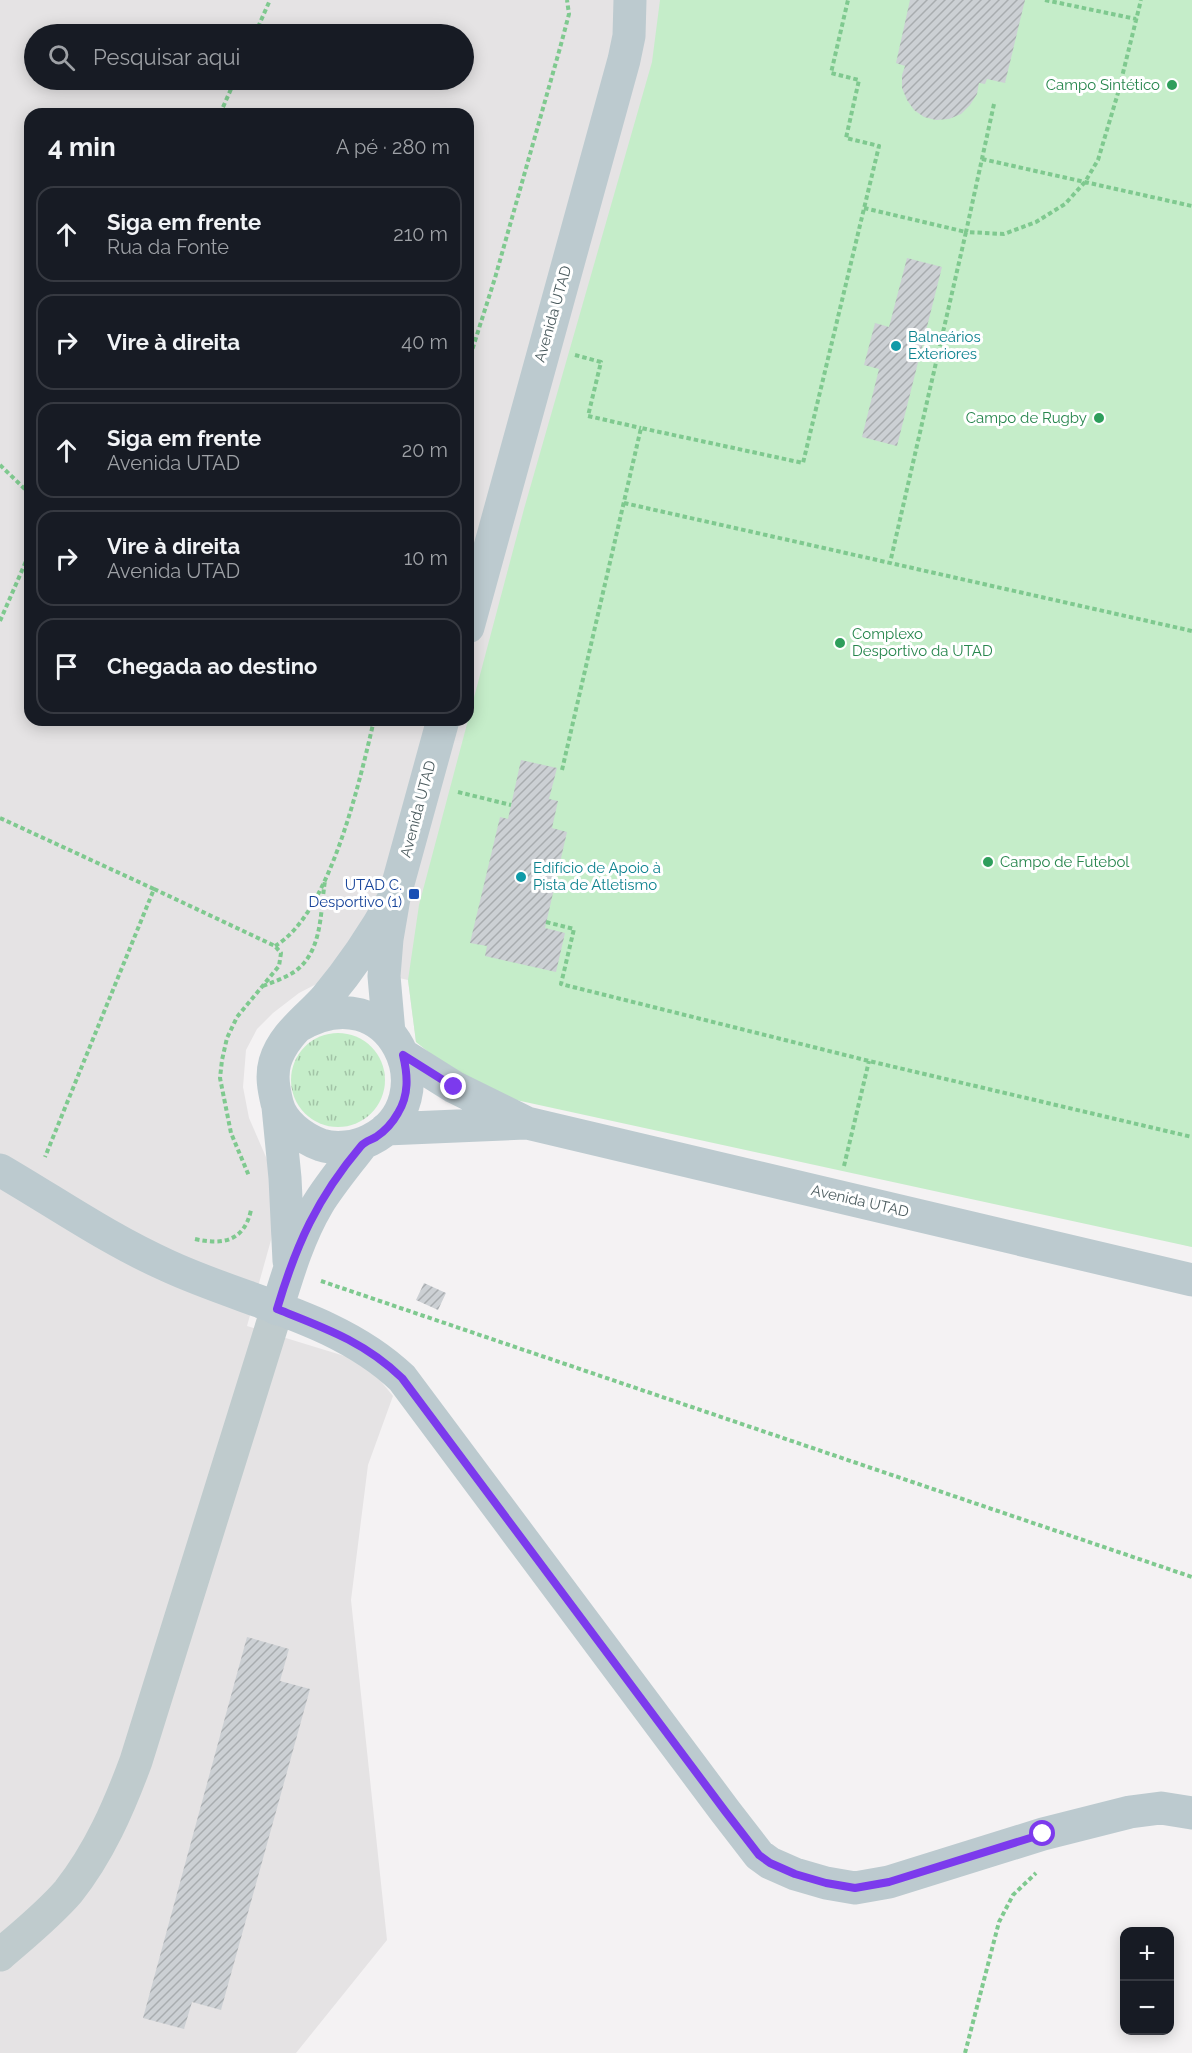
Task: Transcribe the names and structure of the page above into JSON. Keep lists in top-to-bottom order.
{
  "streets": {
    "street": ["Avenida UTAD"]
  },
  "places": {
    "other": [
      "Campo Sintético",
      "Balneários Exteriores",
      "Campo de Rugby",
      "Complexo Desportivo da UTAD",
      "Campo de Futebol",
      "Edifício de Apoio à Pista de Atletismo"
    ],
    "transit": ["UTAD C. Desportivo (1)"]
  },
  "page": {
    "search": "Pesquisar aqui",
    "heading": ["4 min", "A pé · 280 m"],
    "list": [
      ["Siga em frente", "Rua da Fonte", "210 m"],
      ["Vire à direita", "40 m"],
      ["Siga em frente", "Avenida UTAD", "20 m"],
      ["Vire à direita", "Avenida UTAD", "10 m"],
      "Chegada ao destino"
    ],
    "map_buttons": ["+", "−"]
  }
}
